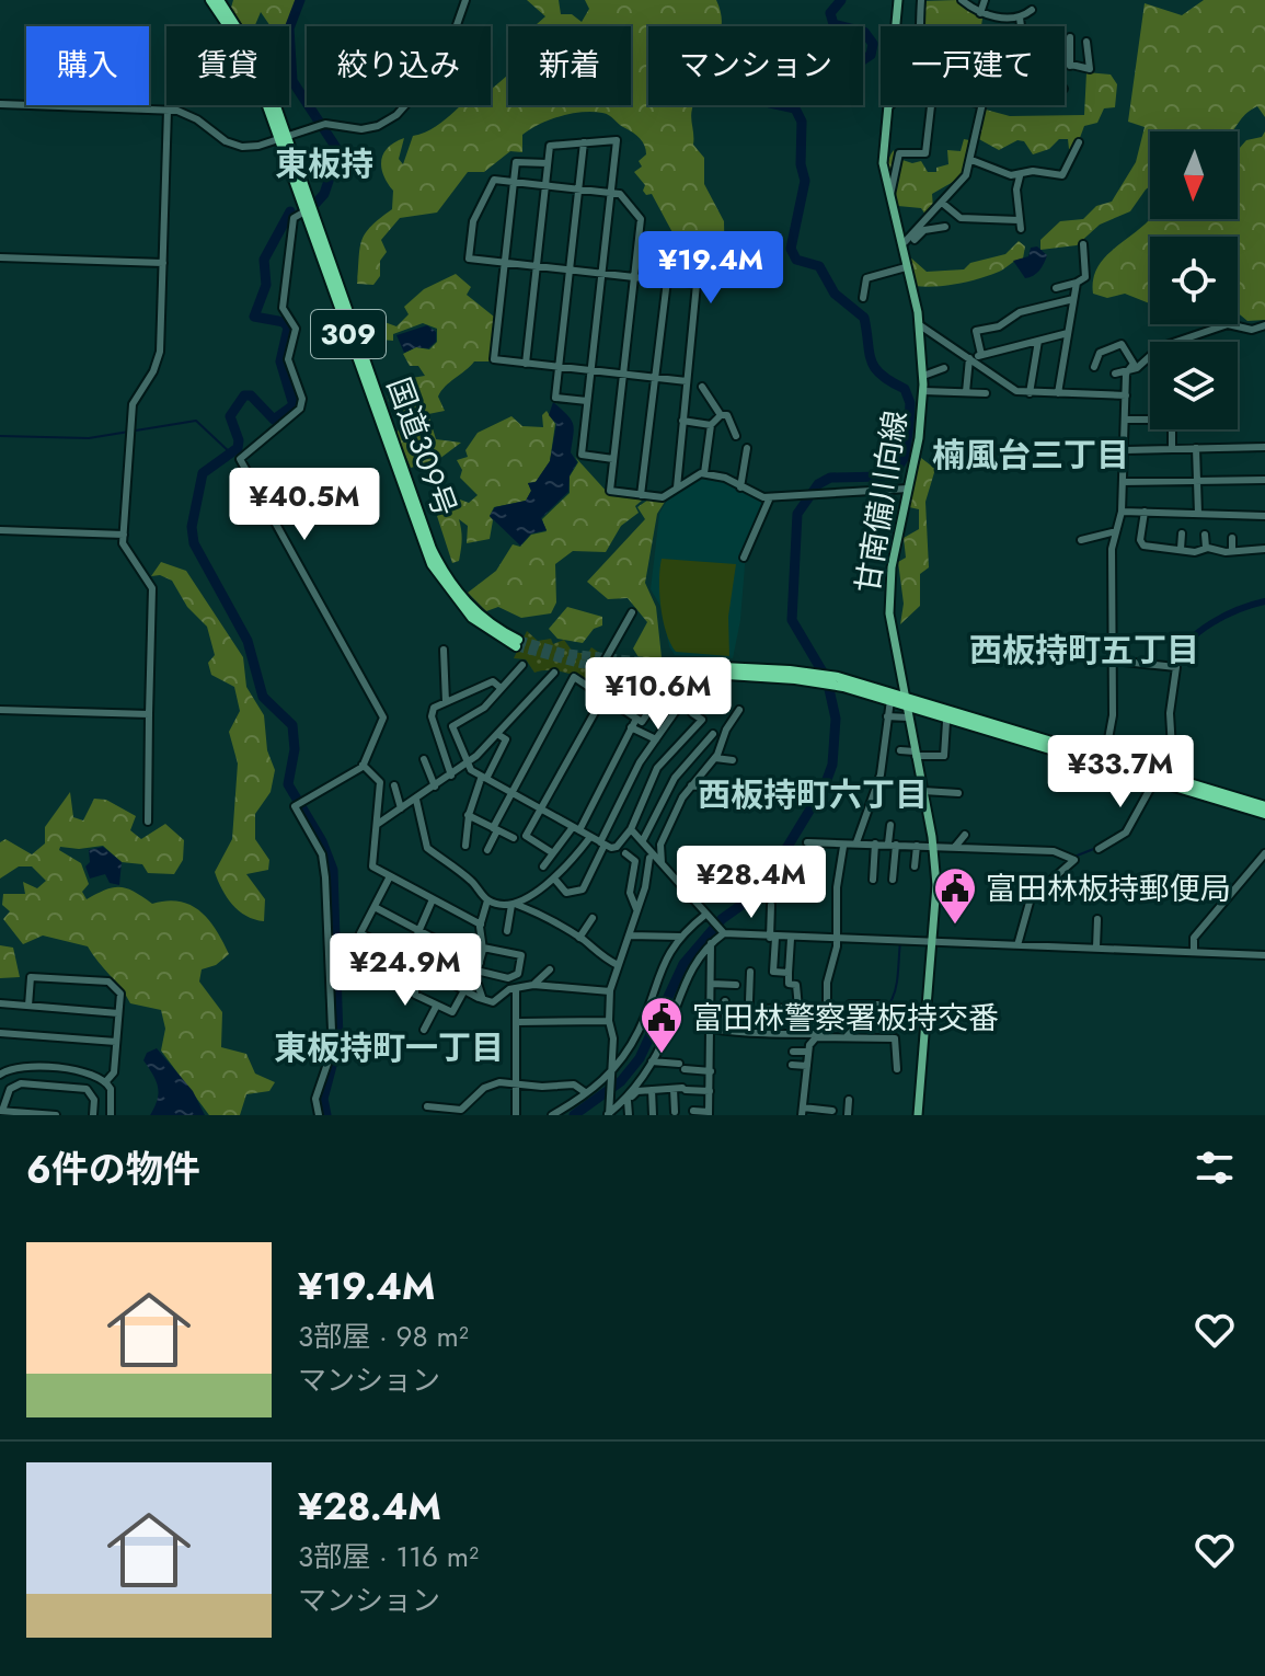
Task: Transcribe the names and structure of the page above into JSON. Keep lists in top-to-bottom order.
{
  "streets": {
    "highway": ["309", "国道309号"],
    "main road": ["甘南備川向線"]
  },
  "districts": [
    "東板持",
    "楠風台三丁目",
    "西板持町五丁目",
    "西板持町六丁目",
    "東板持町一丁目"
  ],
  "places": {
    "public building": ["富田林板持郵便局", "富田林警察署板持交番"]
  },
  "north": "bottom",
  "page": {
    "chip": [
      "購入",
      "賃貸",
      "絞り込み",
      "新着",
      "マンション",
      "一戸建て"
    ],
    "price": [
      "¥19.4M",
      "¥40.5M",
      "¥10.6M",
      "¥33.7M",
      "¥28.4M",
      "¥24.9M"
    ],
    "heading": "6件の物件",
    "list": [
      {
        "name": "¥19.4M",
        "note": "3部屋 · 98 m² · マンション"
      },
      {
        "name": "¥28.4M",
        "note": "3部屋 · 116 m² · マンション"
      }
    ]
  }
}
